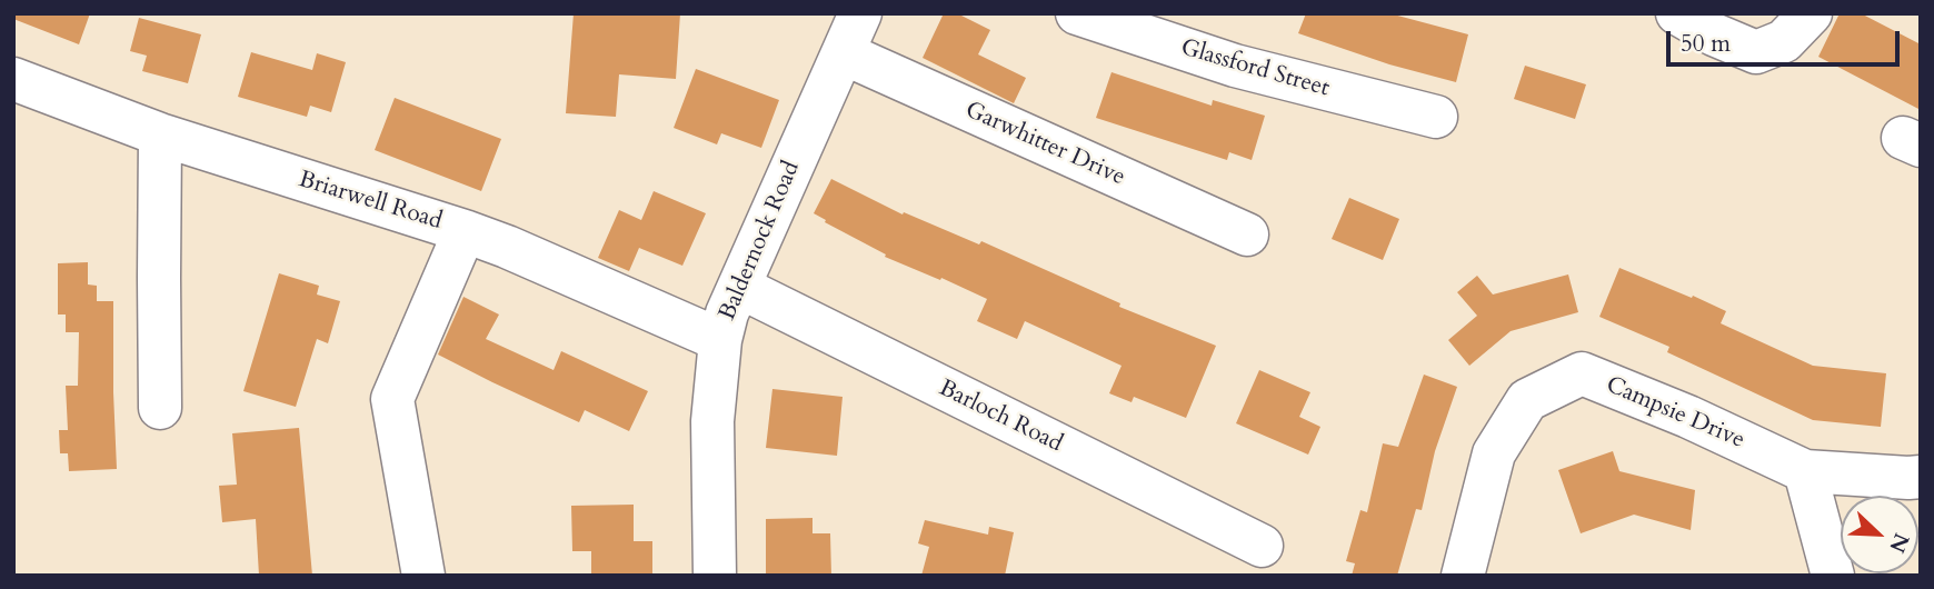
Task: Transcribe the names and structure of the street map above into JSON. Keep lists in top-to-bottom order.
{
  "streets": {
    "street": [
      "Glassford Street",
      "Garwhitter Drive",
      "Briarwell Road",
      "Baldernock Road",
      "Campsie Drive",
      "Barloch Road"
    ]
  },
  "crossings": [
    ["Garwhitter Drive", "Baldernock Road"],
    ["Briarwell Road", "Baldernock Road"],
    ["Baldernock Road", "Barloch Road"]
  ],
  "scale_bar": "50 m",
  "north": "bottom right"
}
